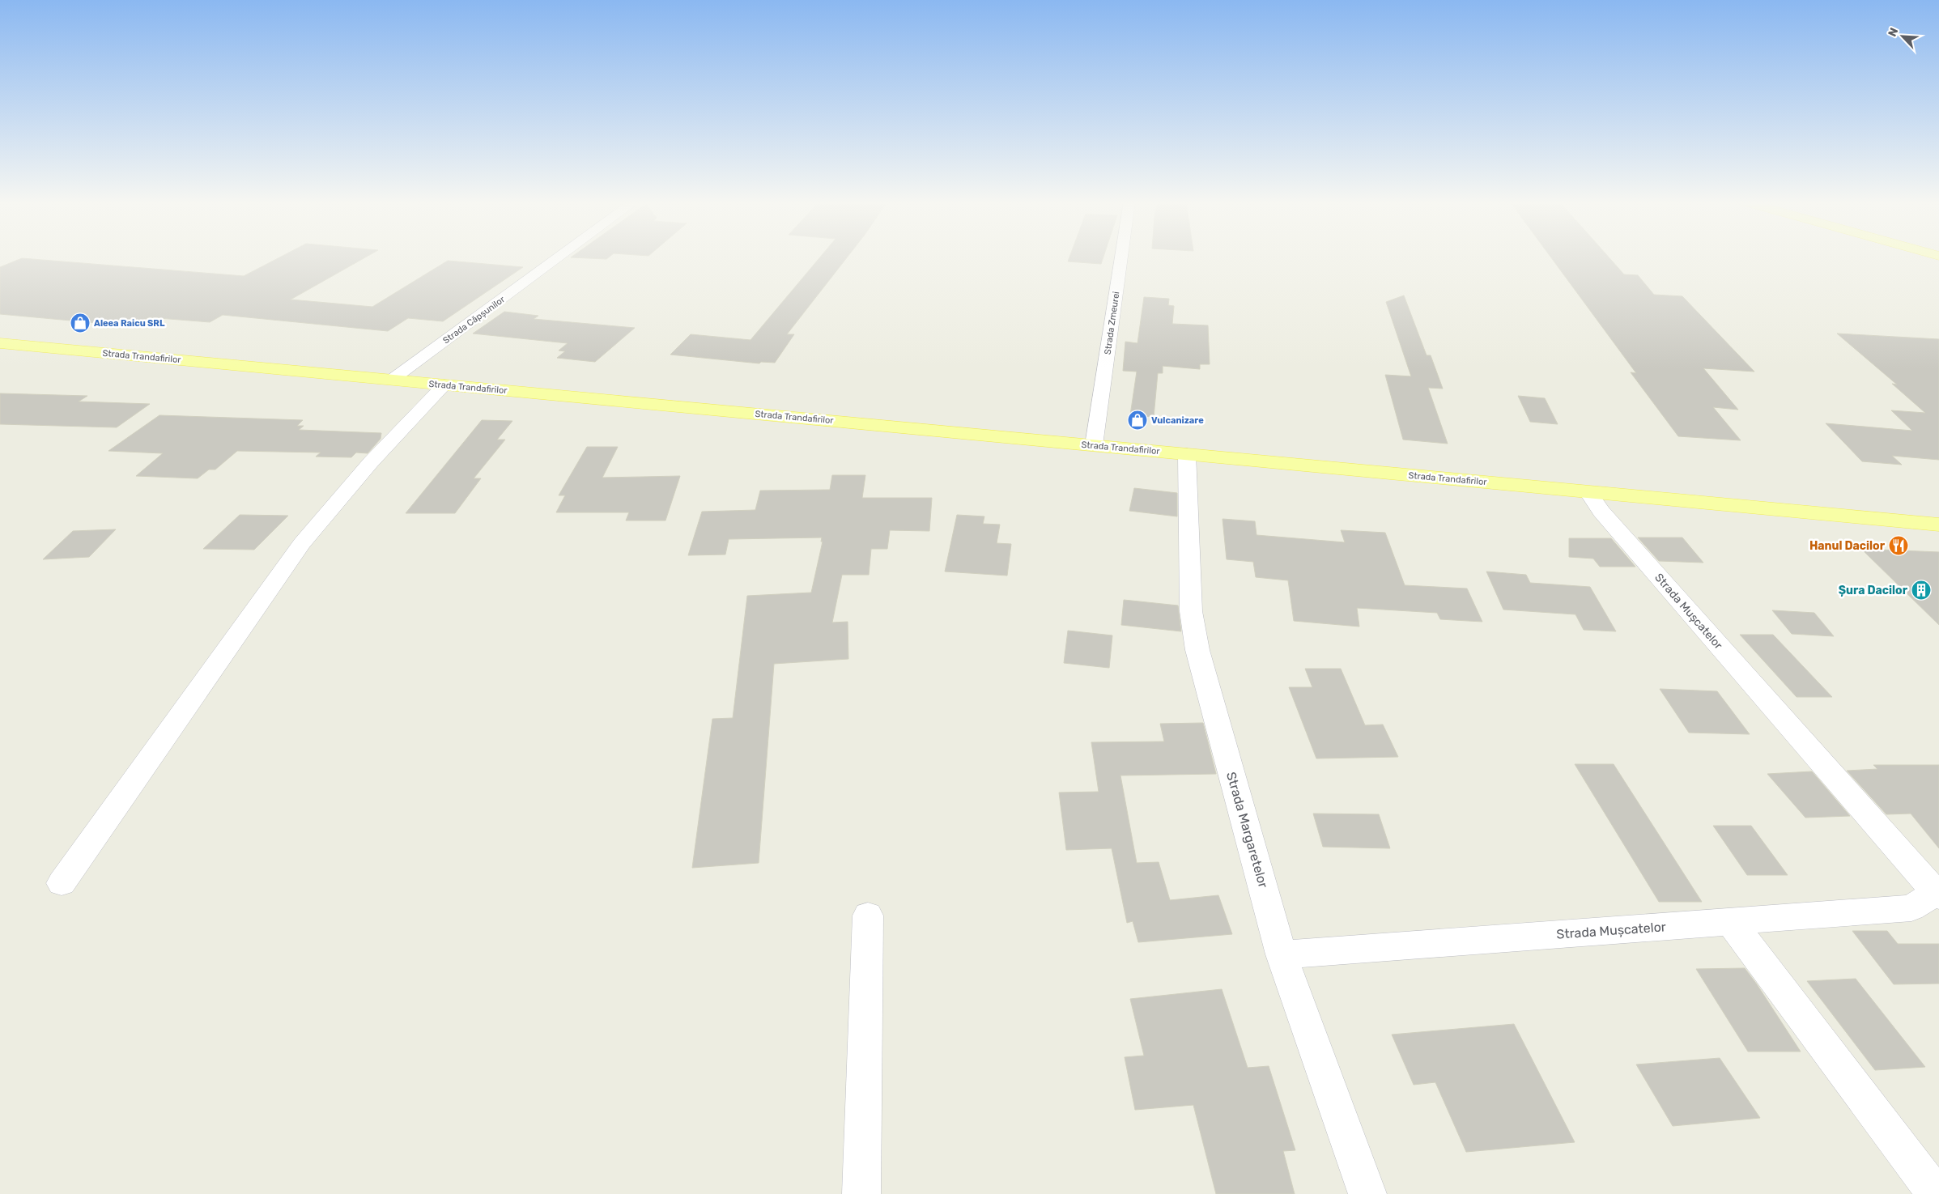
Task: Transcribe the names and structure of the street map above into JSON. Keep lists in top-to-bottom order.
{
  "streets": {
    "main road": ["Strada Trandafirilor"],
    "street": [
      "Strada Căpșunilor",
      "Strada Zmeurei",
      "Strada Mușcatelor",
      "Strada Margaretelor"
    ]
  },
  "crossings": [
    ["Strada Căpșunilor", "Strada Trandafirilor"],
    ["Strada Zmeurei", "Strada Trandafirilor"],
    ["Strada Trandafirilor", "Strada Mușcatelor"],
    ["Strada Trandafirilor", "Strada Margaretelor"],
    ["Strada Mușcatelor", "Strada Margaretelor"]
  ],
  "places": {
    "shop": ["Aleea Raicu SRL", "Vulcanizare"],
    "restaurant": ["Hanul Dacilor"],
    "building": ["Șura Dacilor"]
  },
  "north": "top left"
}
